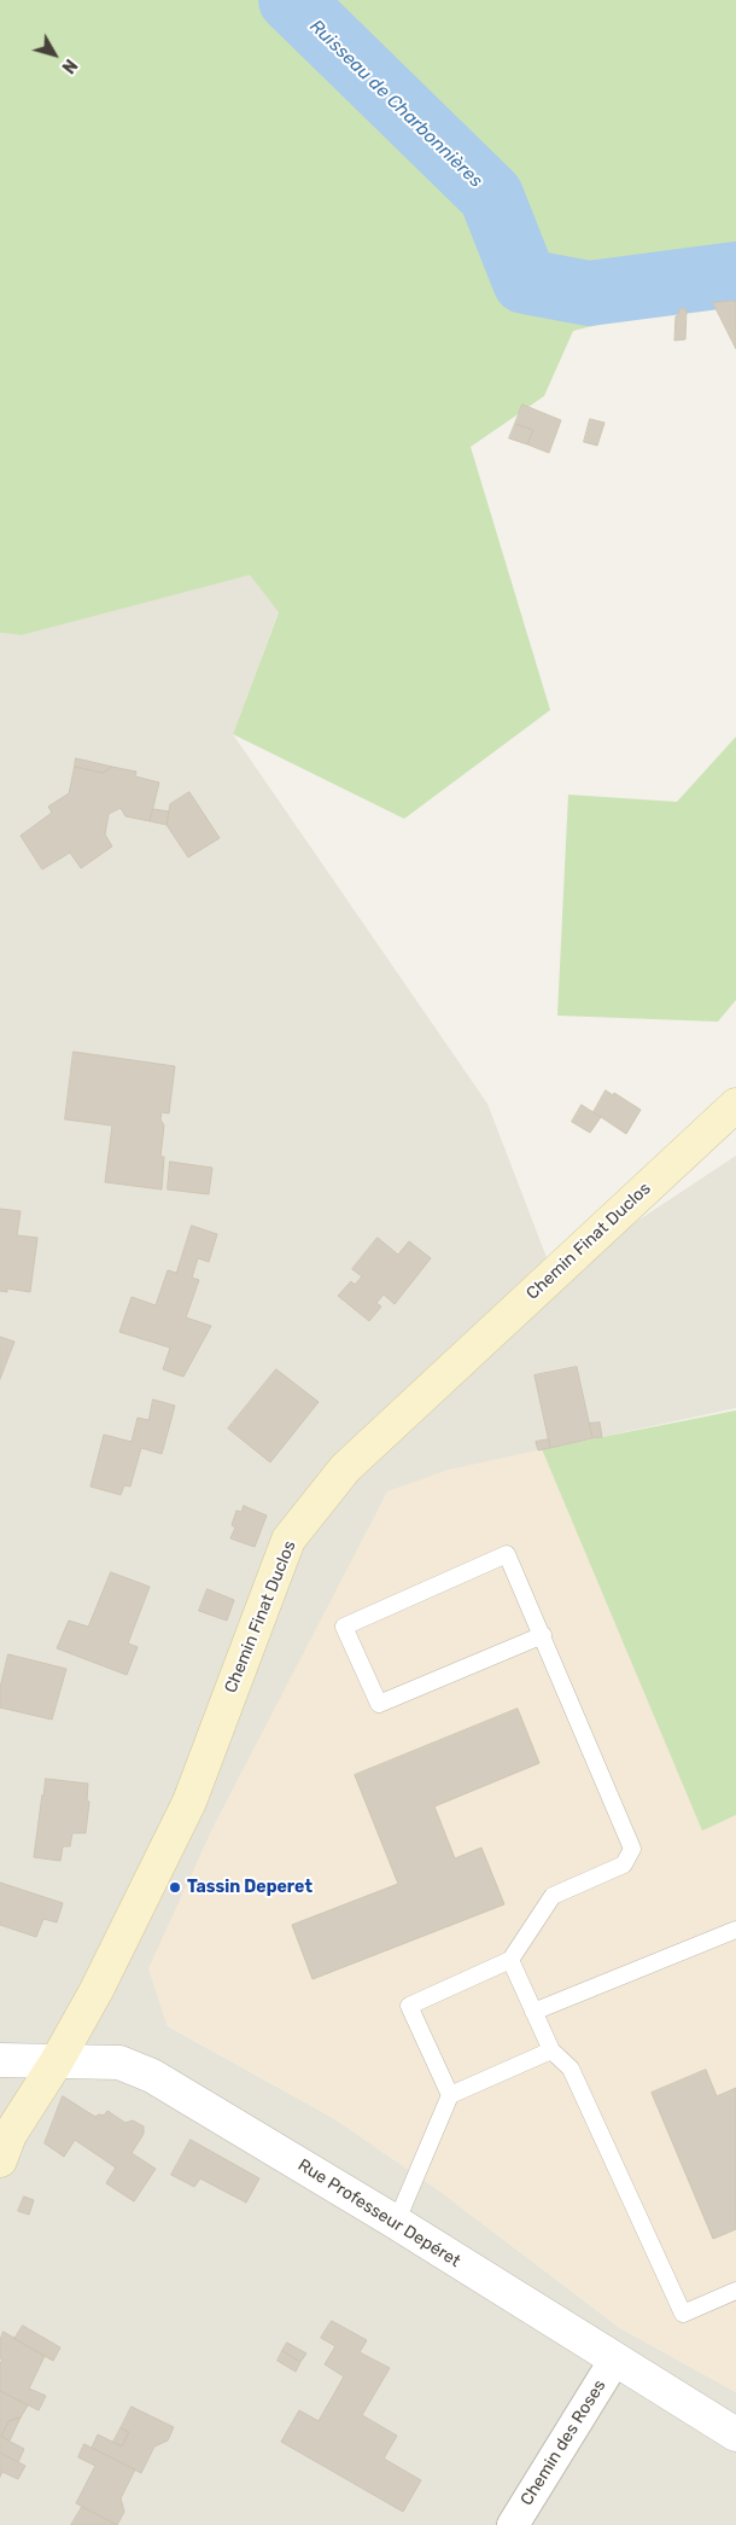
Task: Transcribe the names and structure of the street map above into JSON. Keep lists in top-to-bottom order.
{
  "streets": {
    "main road": ["Chemin Finat Duclos"],
    "street": ["Rue Professeur Depéret", "Chemin des Roses"]
  },
  "crossings": [
    ["Chemin Finat Duclos", "Rue Professeur Depéret"],
    ["Rue Professeur Depéret", "Chemin des Roses"]
  ],
  "water": ["Ruisseau de Charbonnières"],
  "places": ["Tassin Deperet"],
  "north": "bottom right"
}
